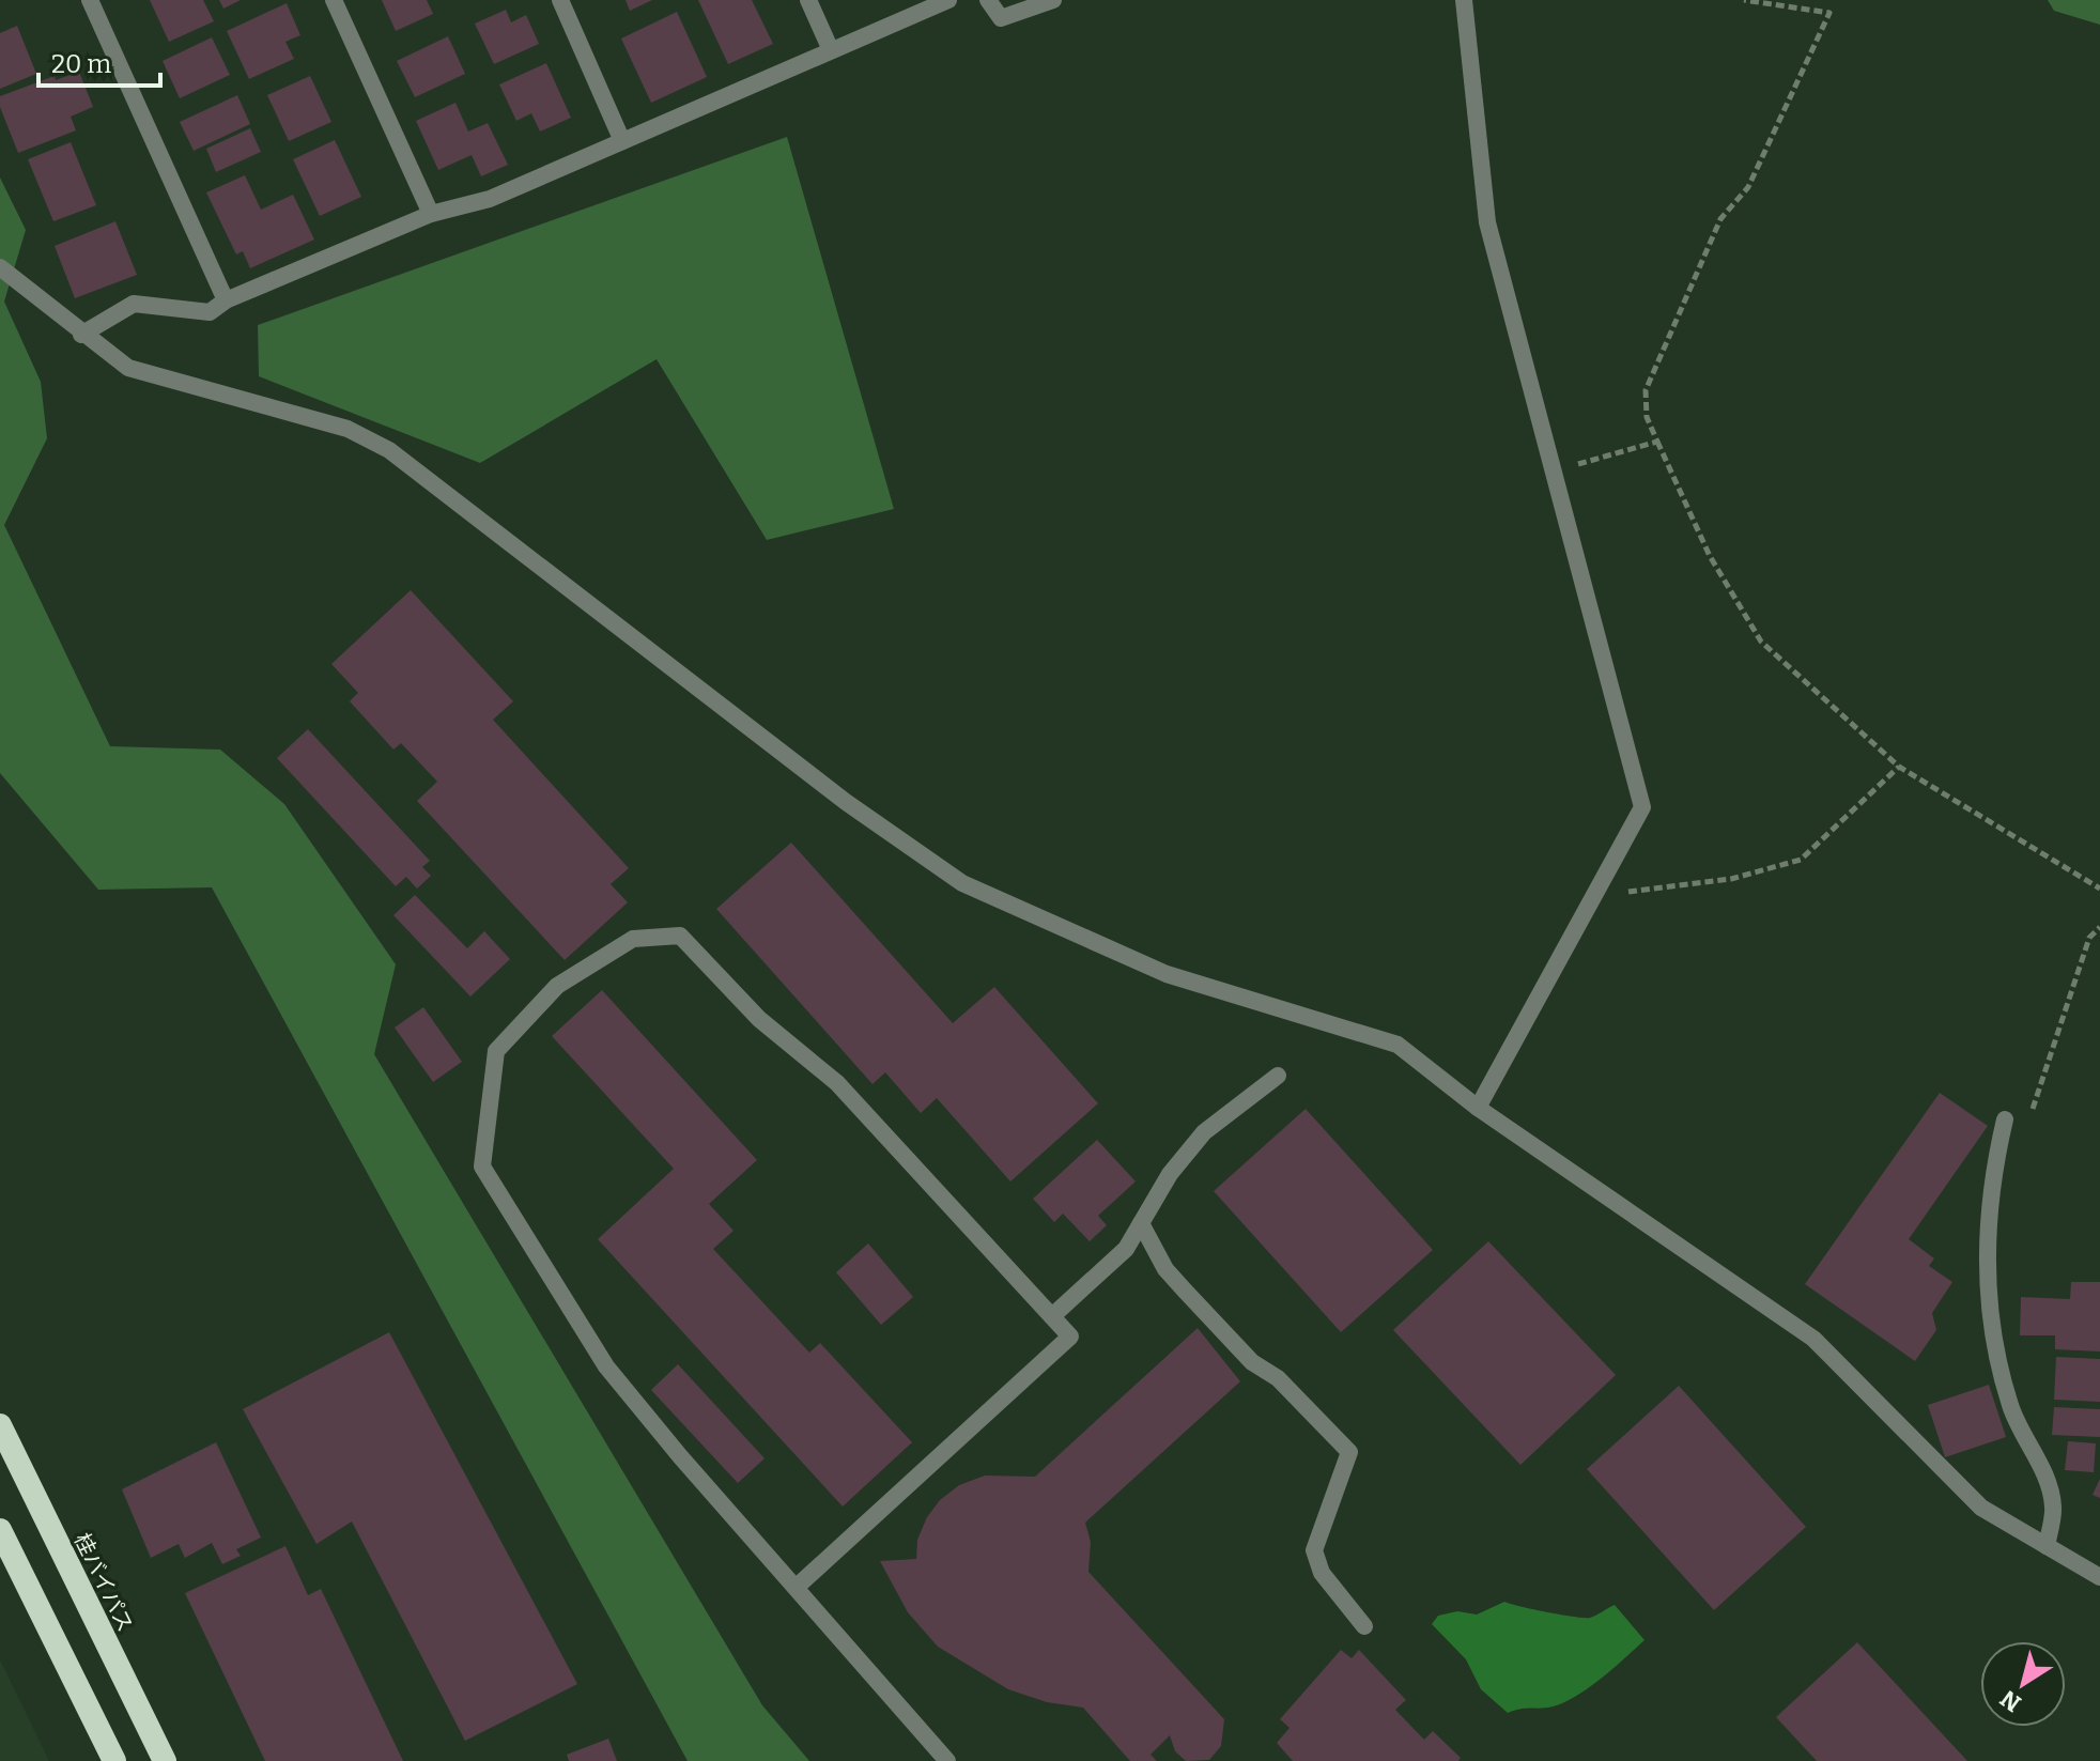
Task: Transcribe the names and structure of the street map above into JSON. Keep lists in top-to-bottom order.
{
  "streets": {
    "highway": ["桂バイパス"]
  },
  "scale_bar": "20 m",
  "north": "bottom left"
}
